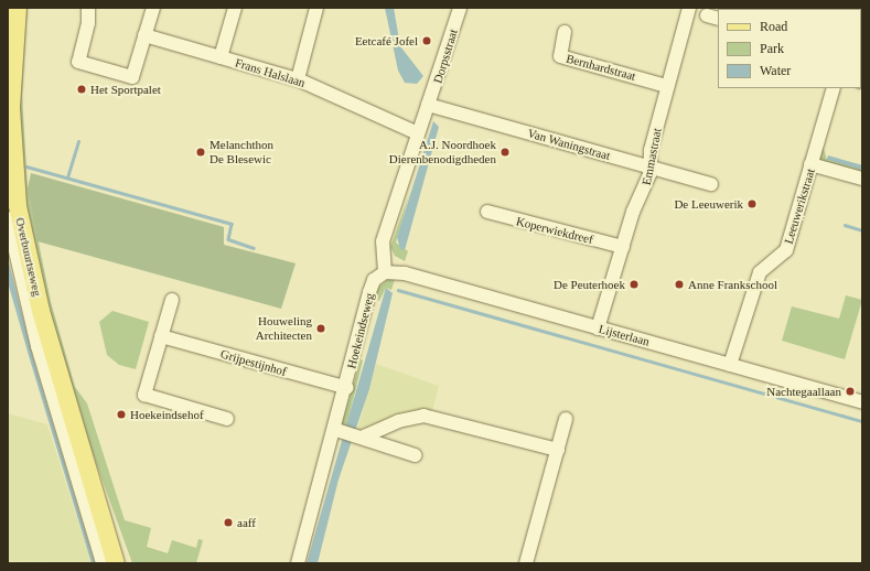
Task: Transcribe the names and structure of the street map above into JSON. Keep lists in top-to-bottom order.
{
  "streets": {
    "main road": ["Overbuurtseweg"],
    "street": [
      "Dorpsstraat",
      "Bernhardstraat",
      "Frans Halslaan",
      "Van Waningstraat",
      "Emmastraat",
      "Leeuwerikstraat",
      "Koperwiekdreef",
      "Hoekeindseweg",
      "Lijsterlaan",
      "Grijpestijnhof"
    ]
  },
  "crossings": [
    ["Dorpsstraat", "Van Waningstraat"],
    ["Bernhardstraat", "Emmastraat"],
    ["Van Waningstraat", "Emmastraat"],
    ["Emmastraat", "Koperwiekdreef"],
    ["Emmastraat", "Lijsterlaan"],
    ["Leeuwerikstraat", "Lijsterlaan"],
    ["Hoekeindseweg", "Lijsterlaan"],
    ["Hoekeindseweg", "Grijpestijnhof"]
  ],
  "places": [
    "Eetcafé Jofel",
    "Het Sportpalet",
    "Melanchthon De Blesewic",
    "A.J. Noordhoek Dierenbenodigdheden",
    "De Leeuwerik",
    "De Peuterhoek",
    "Anne Frankschool",
    "Houweling Architecten",
    "Nachtegaallaan",
    "Hoekeindsehof",
    "aaff"
  ],
  "legend": ["Road", "Park", "Water"]
}
